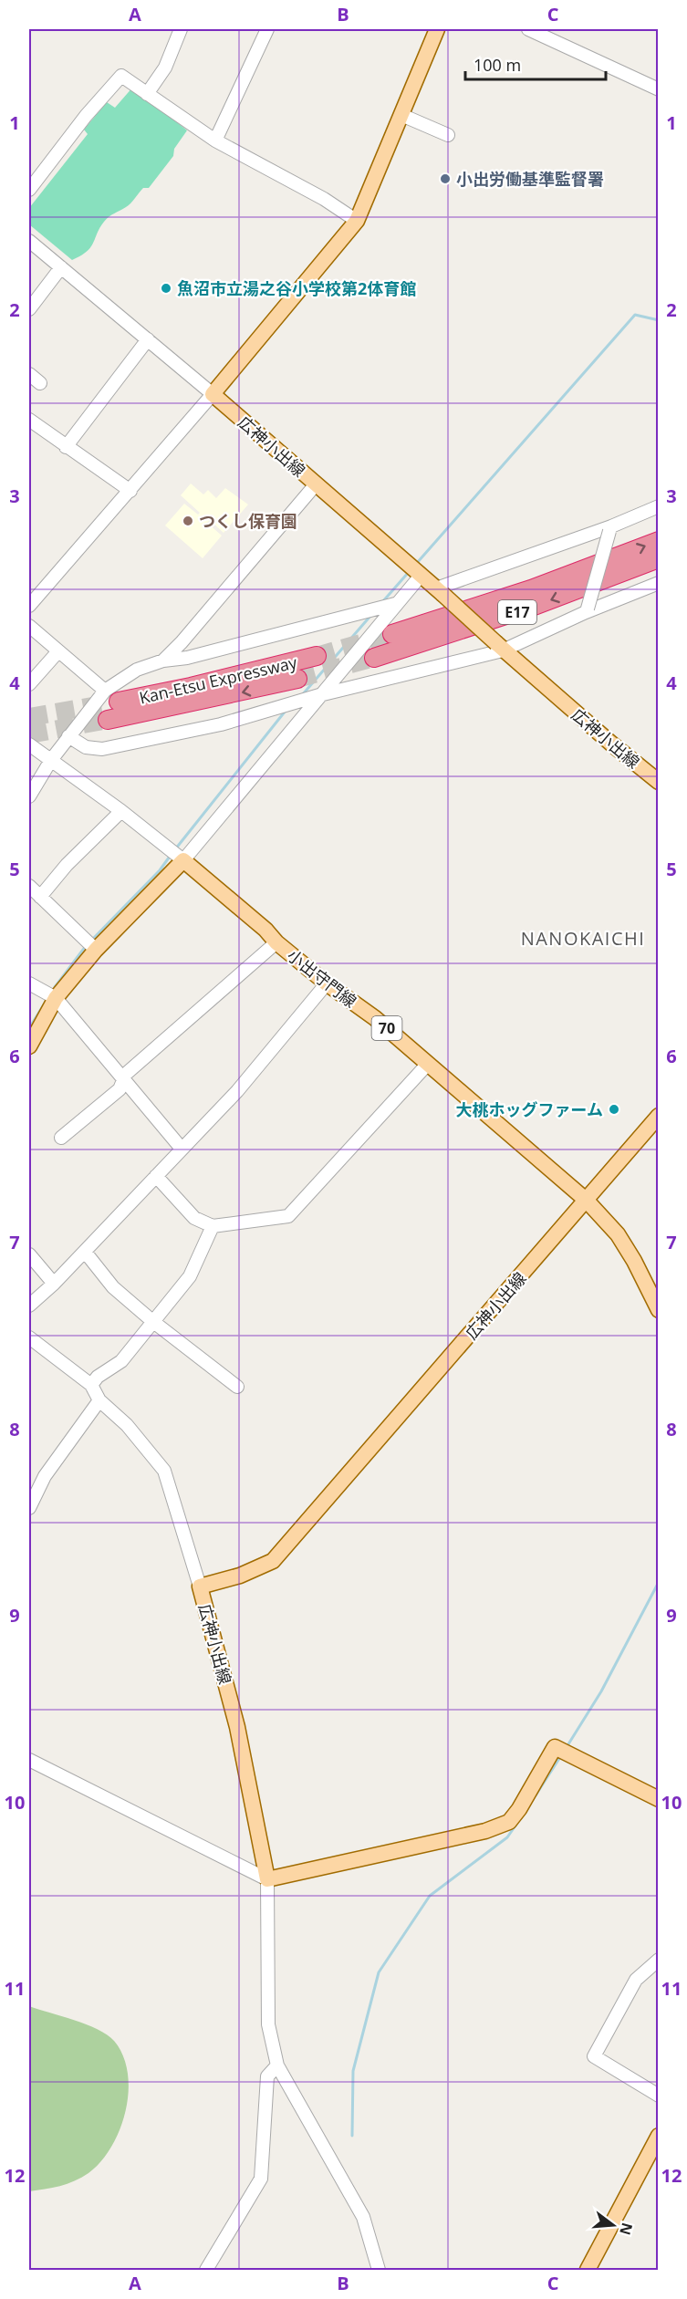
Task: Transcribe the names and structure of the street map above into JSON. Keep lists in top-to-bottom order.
{
  "streets": {
    "highway": ["E17", "Kan-Etsu Expressway"],
    "main road": ["広神小出線", "小出守門線", "70"]
  },
  "crossings": [
    ["広神小出線", "小出守門線"],
    ["広神小出線", "70"],
    ["小出守門線", "70"]
  ],
  "districts": ["NANOKAICHI"],
  "places": [
    "小出労働基準監督署",
    "魚沼市立湯之谷小学校第2体育館",
    "つくし保育園",
    "大桃ホッグファーム"
  ],
  "scale_bar": "100 m",
  "north": "right",
  "grid": {
    "columns": ["A", "B", "C"],
    "rows": [
      "1",
      "2",
      "3",
      "4",
      "5",
      "6",
      "7",
      "8",
      "9",
      "10",
      "11",
      "12"
    ]
  }
}
